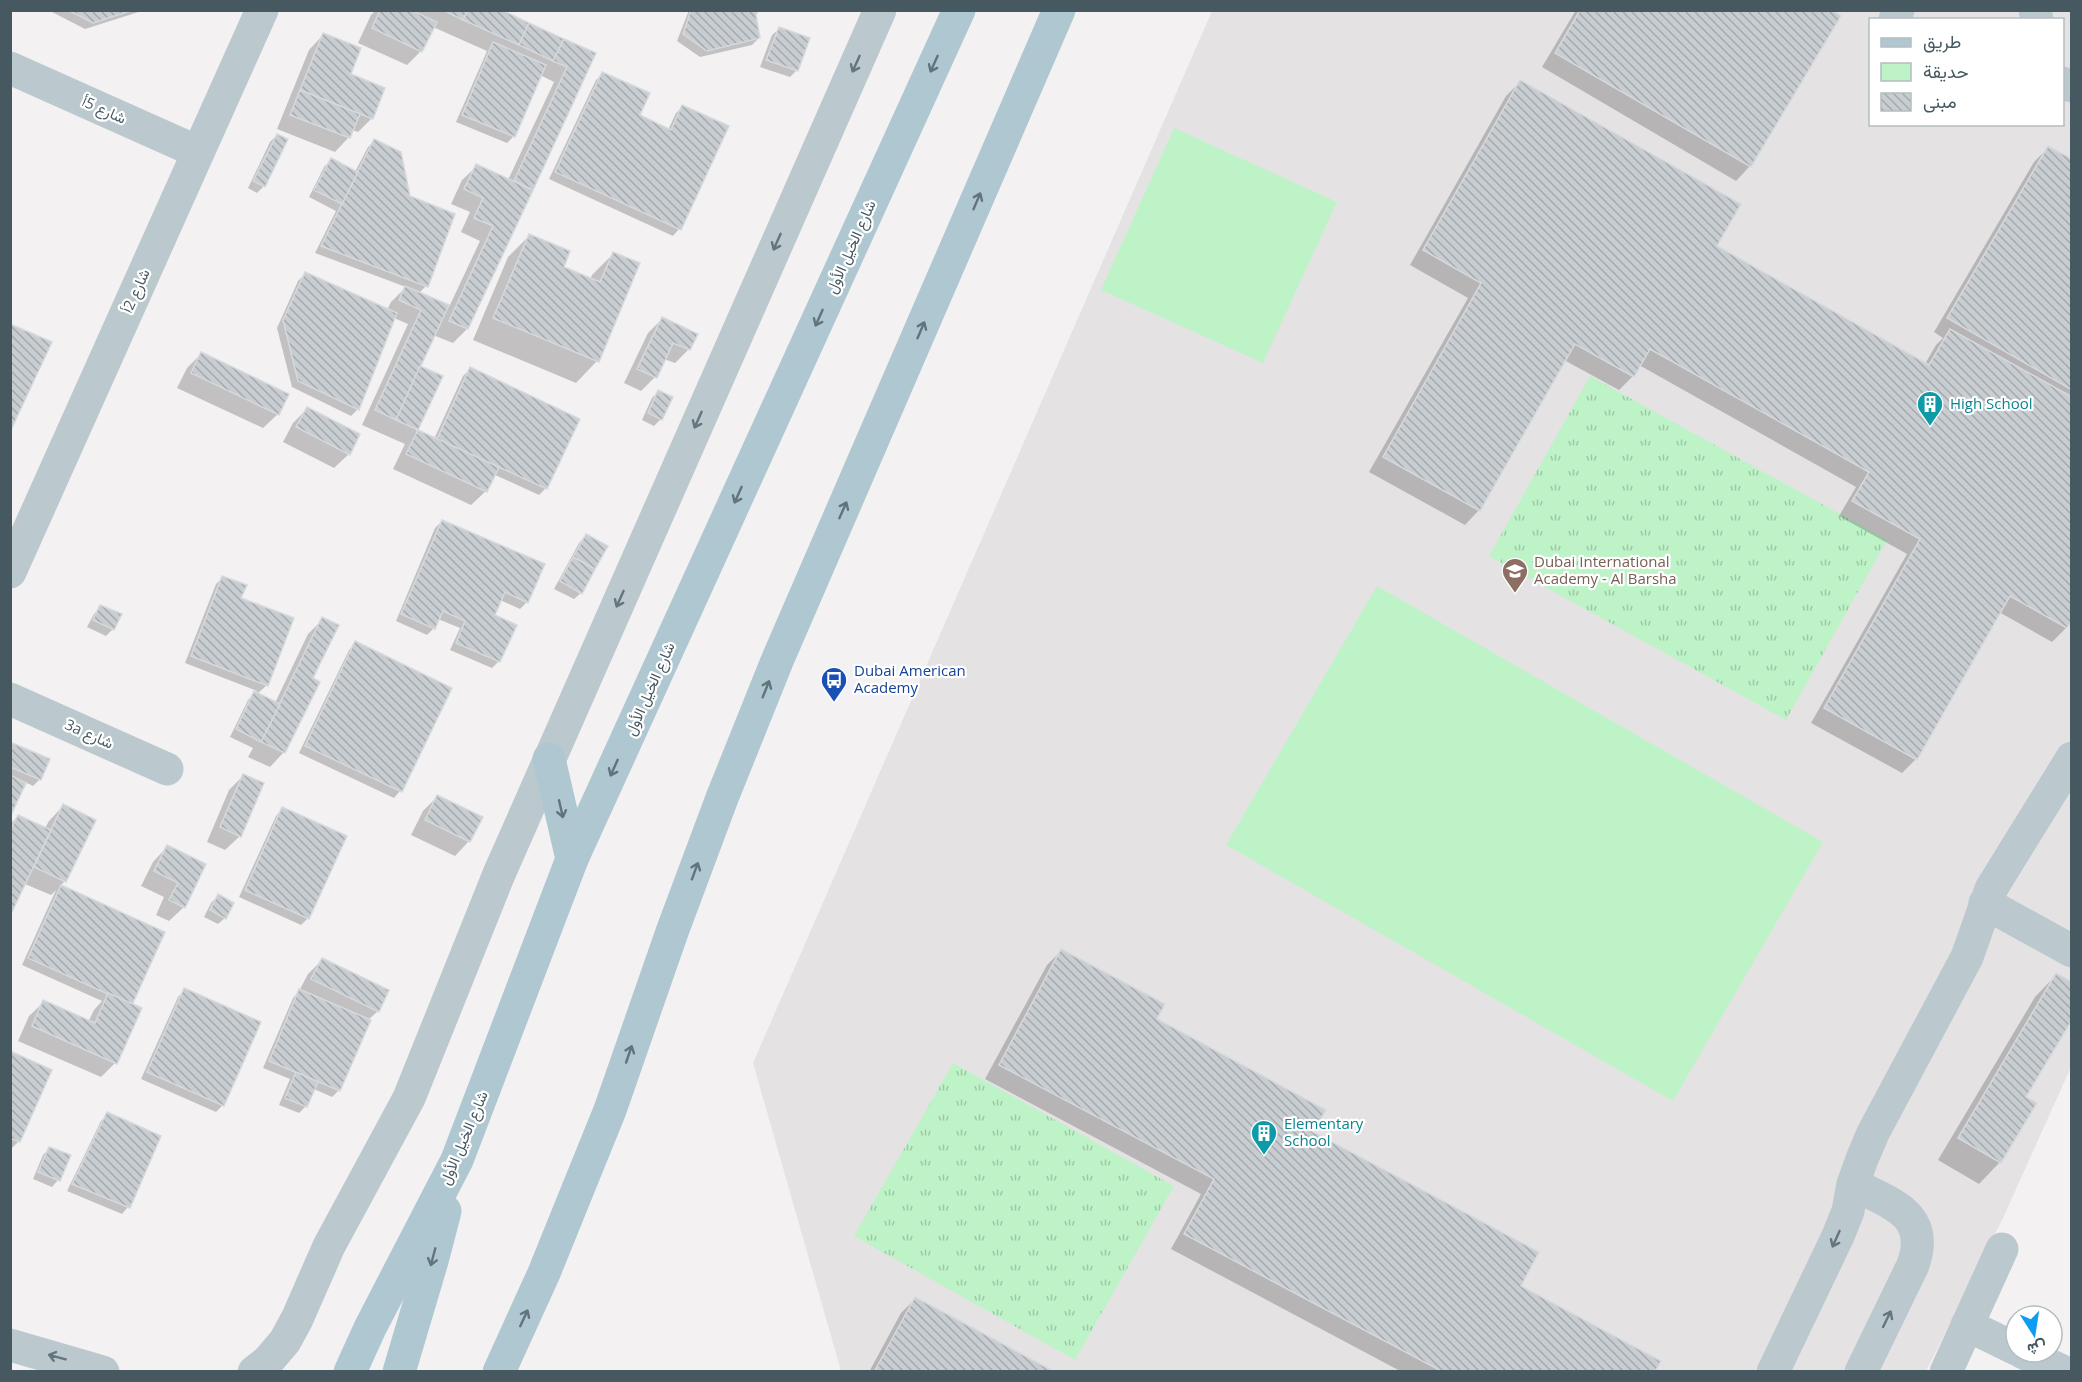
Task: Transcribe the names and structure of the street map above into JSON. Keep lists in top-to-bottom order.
{
  "streets": {
    "main road": ["شارع الخيل الأول"],
    "street": ["شارع 5أ", "شارع 2أ", "3a شارع"]
  },
  "crossings": [
    ["شارع 5أ", "شارع 2أ"]
  ],
  "places": {
    "building": ["High School", "Elementary School"],
    "school or university": ["Dubai International Academy - Al Barsha"],
    "bus stop": ["Dubai American Academy"]
  },
  "legend": ["طريق", "حديقة", "مبنى"],
  "north": "bottom"
}
